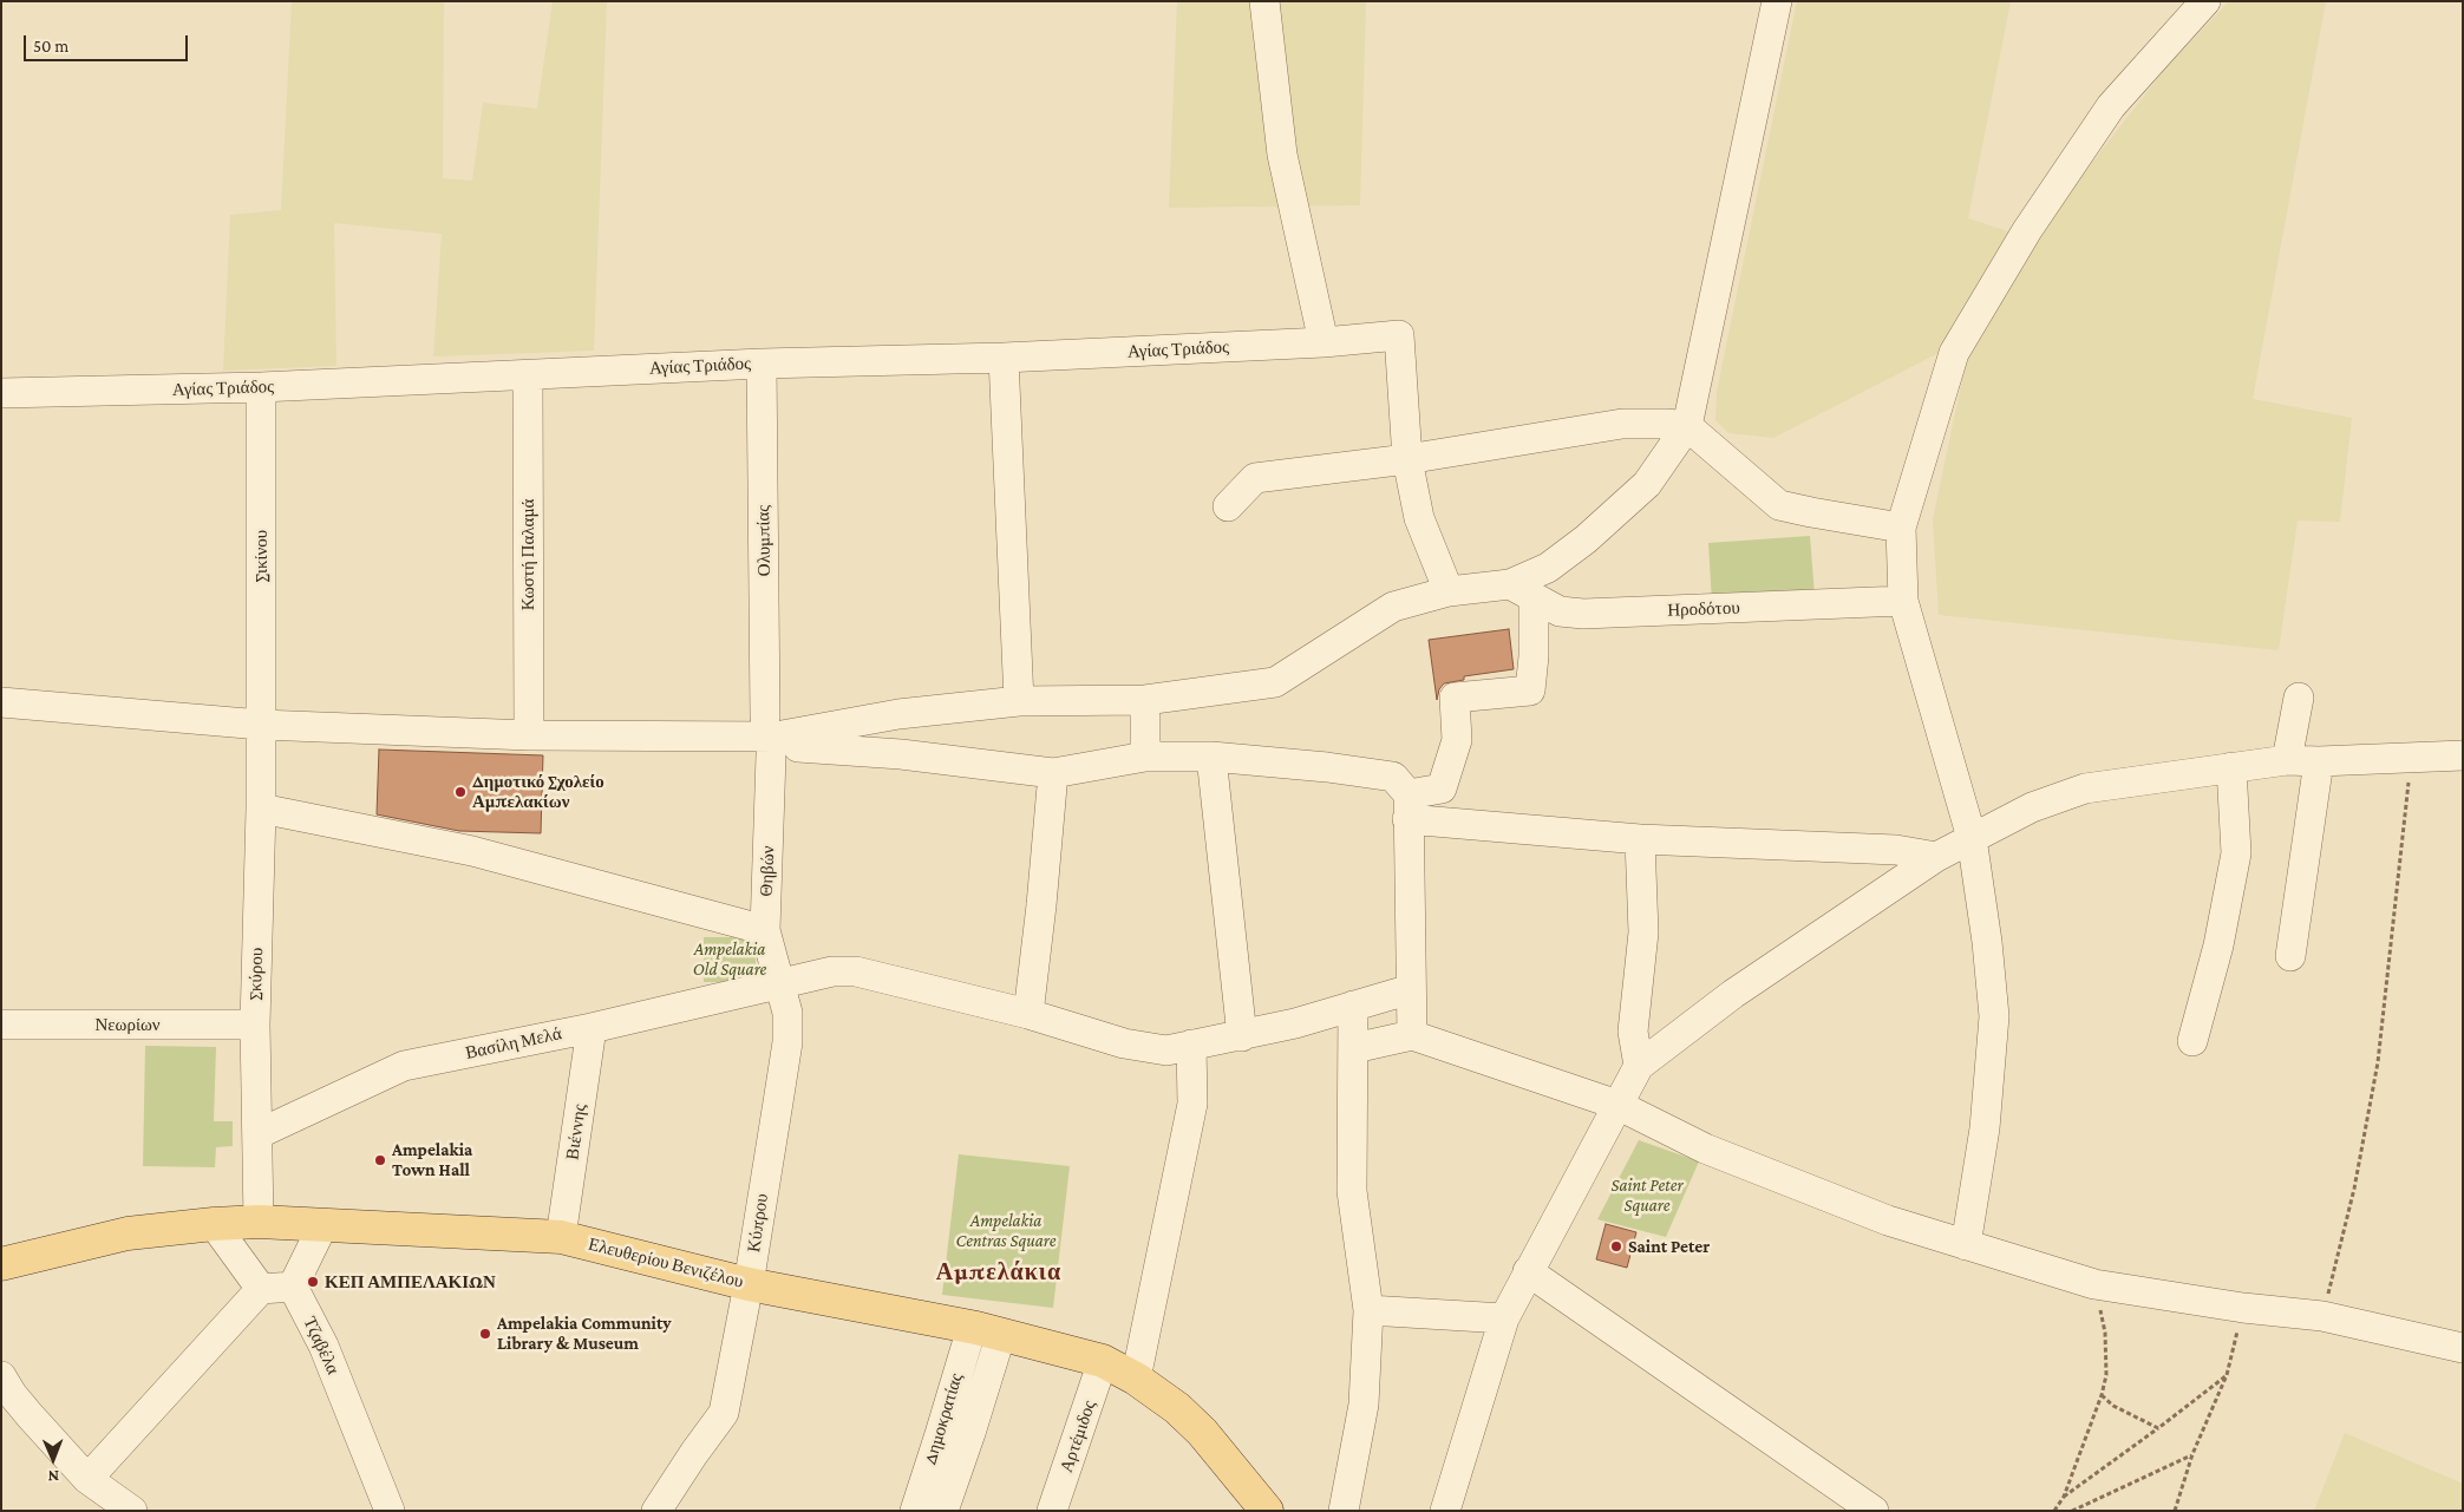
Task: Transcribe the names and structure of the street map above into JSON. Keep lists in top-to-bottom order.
{
  "streets": {
    "main road": ["Ελευθερίου Βενιζέλου"],
    "street": [
      "Αγίας Τριάδος",
      "Ολυμπίας",
      "Κωστή Παλαμά",
      "Σικίνου",
      "Ηροδότου",
      "Θηβών",
      "Σκύρου",
      "Νεωρίων",
      "Βασίλη Μελά",
      "Βιέννης",
      "Κύπρου",
      "Τζαβέλα",
      "Δημοκρατίας",
      "Αρτέμιδος"
    ]
  },
  "crossings": [
    ["Αγίας Τριάδος", "Ολυμπίας"],
    ["Αγίας Τριάδος", "Κωστή Παλαμά"],
    ["Αγίας Τριάδος", "Σικίνου"],
    ["Σικίνου", "Σκύρου"],
    ["Θηβών", "Βασίλη Μελά"],
    ["Θηβών", "Κύπρου"],
    ["Σκύρου", "Νεωρίων"],
    ["Σκύρου", "Βασίλη Μελά"],
    ["Σκύρου", "Ελευθερίου Βενιζέλου"],
    ["Βασίλη Μελά", "Βιέννης"],
    ["Βασίλη Μελά", "Κύπρου"],
    ["Βιέννης", "Ελευθερίου Βενιζέλου"],
    ["Κύπρου", "Ελευθερίου Βενιζέλου"],
    ["Ελευθερίου Βενιζέλου", "Δημοκρατίας"],
    ["Ελευθερίου Βενιζέλου", "Αρτέμιδος"]
  ],
  "districts": ["Αμπελάκια"],
  "parks": ["Ampelakia Old Square", "Saint Peter Square", "Ampelakia Centras Square"],
  "places": [
    "Δημοτικό Σχολείο Αμπελακίων",
    "Ampelakia Town Hall",
    "Saint Peter",
    "ΚΕΠ ΑΜΠΕΛΑΚΙΩΝ",
    "Ampelakia Community Library & Museum"
  ],
  "scale_bar": "50 m",
  "north": "bottom"
}
